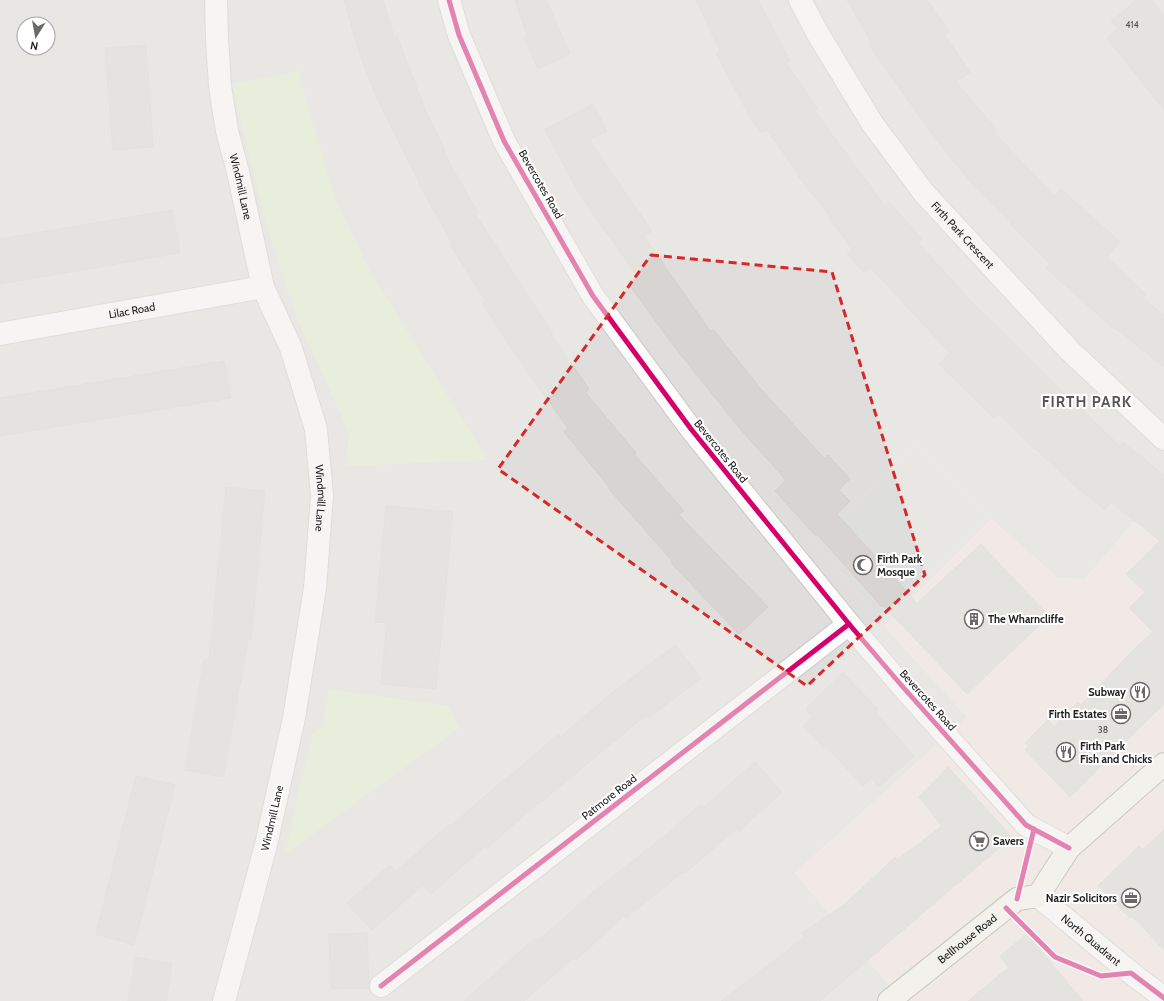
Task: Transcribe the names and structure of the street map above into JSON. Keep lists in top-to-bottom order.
{
  "streets": {
    "main road": ["Bellhouse Road"],
    "street": [
      "Bevercotes Road",
      "Windmill Lane",
      "Firth Park Crescent",
      "Lilac Road",
      "Patmore Road",
      "North Quadrant"
    ]
  },
  "crossings": [
    ["Bevercotes Road", "Patmore Road"],
    ["Windmill Lane", "Lilac Road"],
    ["Bellhouse Road", "North Quadrant"]
  ],
  "districts": ["FIRTH PARK"],
  "places": {
    "mosque": ["Firth Park Mosque"],
    "building": ["The Wharncliffe"],
    "restaurant": ["Subway", "Firth Park Fish and Chicks"],
    "office": ["Firth Estates", "Nazir Solicitors"],
    "supermarket": ["Savers"]
  },
  "house_numbers": ["414", "38"],
  "north": "bottom"
}
